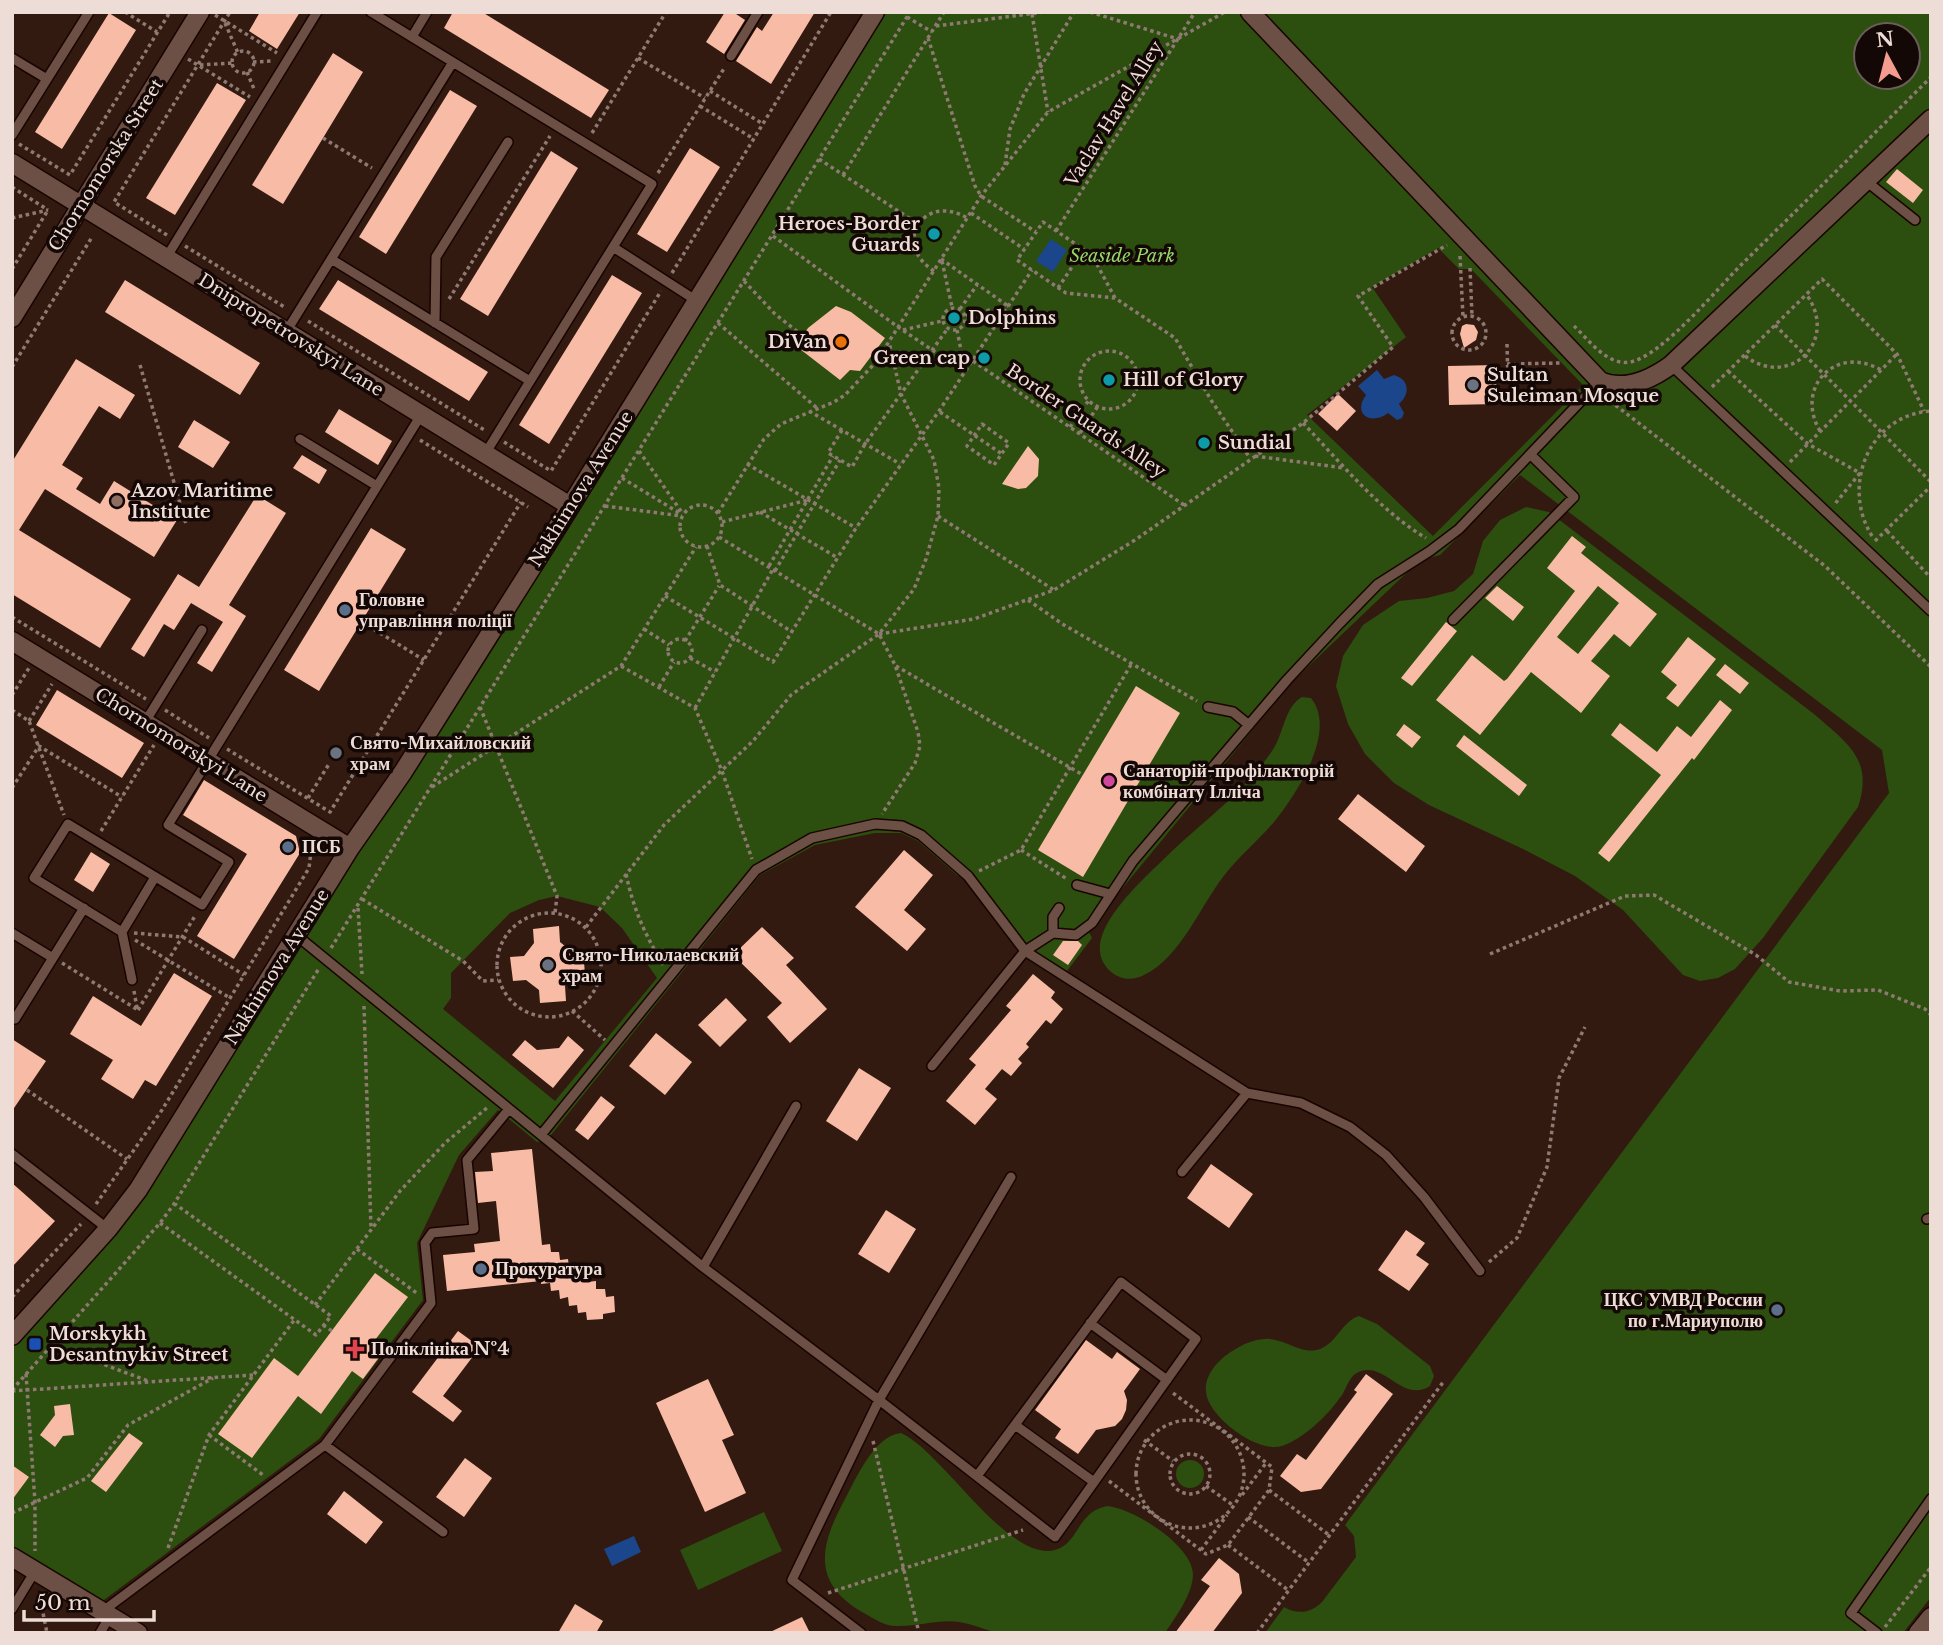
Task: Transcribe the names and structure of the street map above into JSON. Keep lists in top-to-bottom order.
{
  "streets": {
    "main road": [
      "Chornomorska Street",
      "Dnipropetrovskyi Lane",
      "Nakhimova Avenue",
      "Chornomorskyi Lane"
    ],
    "path": ["Vaclav Havel Alley", "Border Guards Alley"]
  },
  "crossings": [
    ["Chornomorska Street", "Dnipropetrovskyi Lane"],
    ["Dnipropetrovskyi Lane", "Nakhimova Avenue"],
    ["Nakhimova Avenue", "Chornomorskyi Lane"]
  ],
  "parks": ["Seaside Park"],
  "places": {
    "other": [
      "Heroes-Border Guards",
      "Dolphins",
      "DiVan",
      "Green cap",
      "Hill of Glory",
      "Sultan Suleiman Mosque",
      "Sundial",
      "Azov Maritime Institute",
      "Головне управління поліції",
      "Свято-Михайловский храм",
      "Санаторій-профілакторій комбінату Ілліча",
      "ПСБ",
      "Свято-Николаевский храм",
      "Прокуратура",
      "ЦКС УМВД России по г.Мариуполю"
    ],
    "transit": ["Morskykh Desantnykiv Street"],
    "health": ["Поліклініка №4"]
  },
  "scale_bar": "50 m",
  "north": "top"
}
